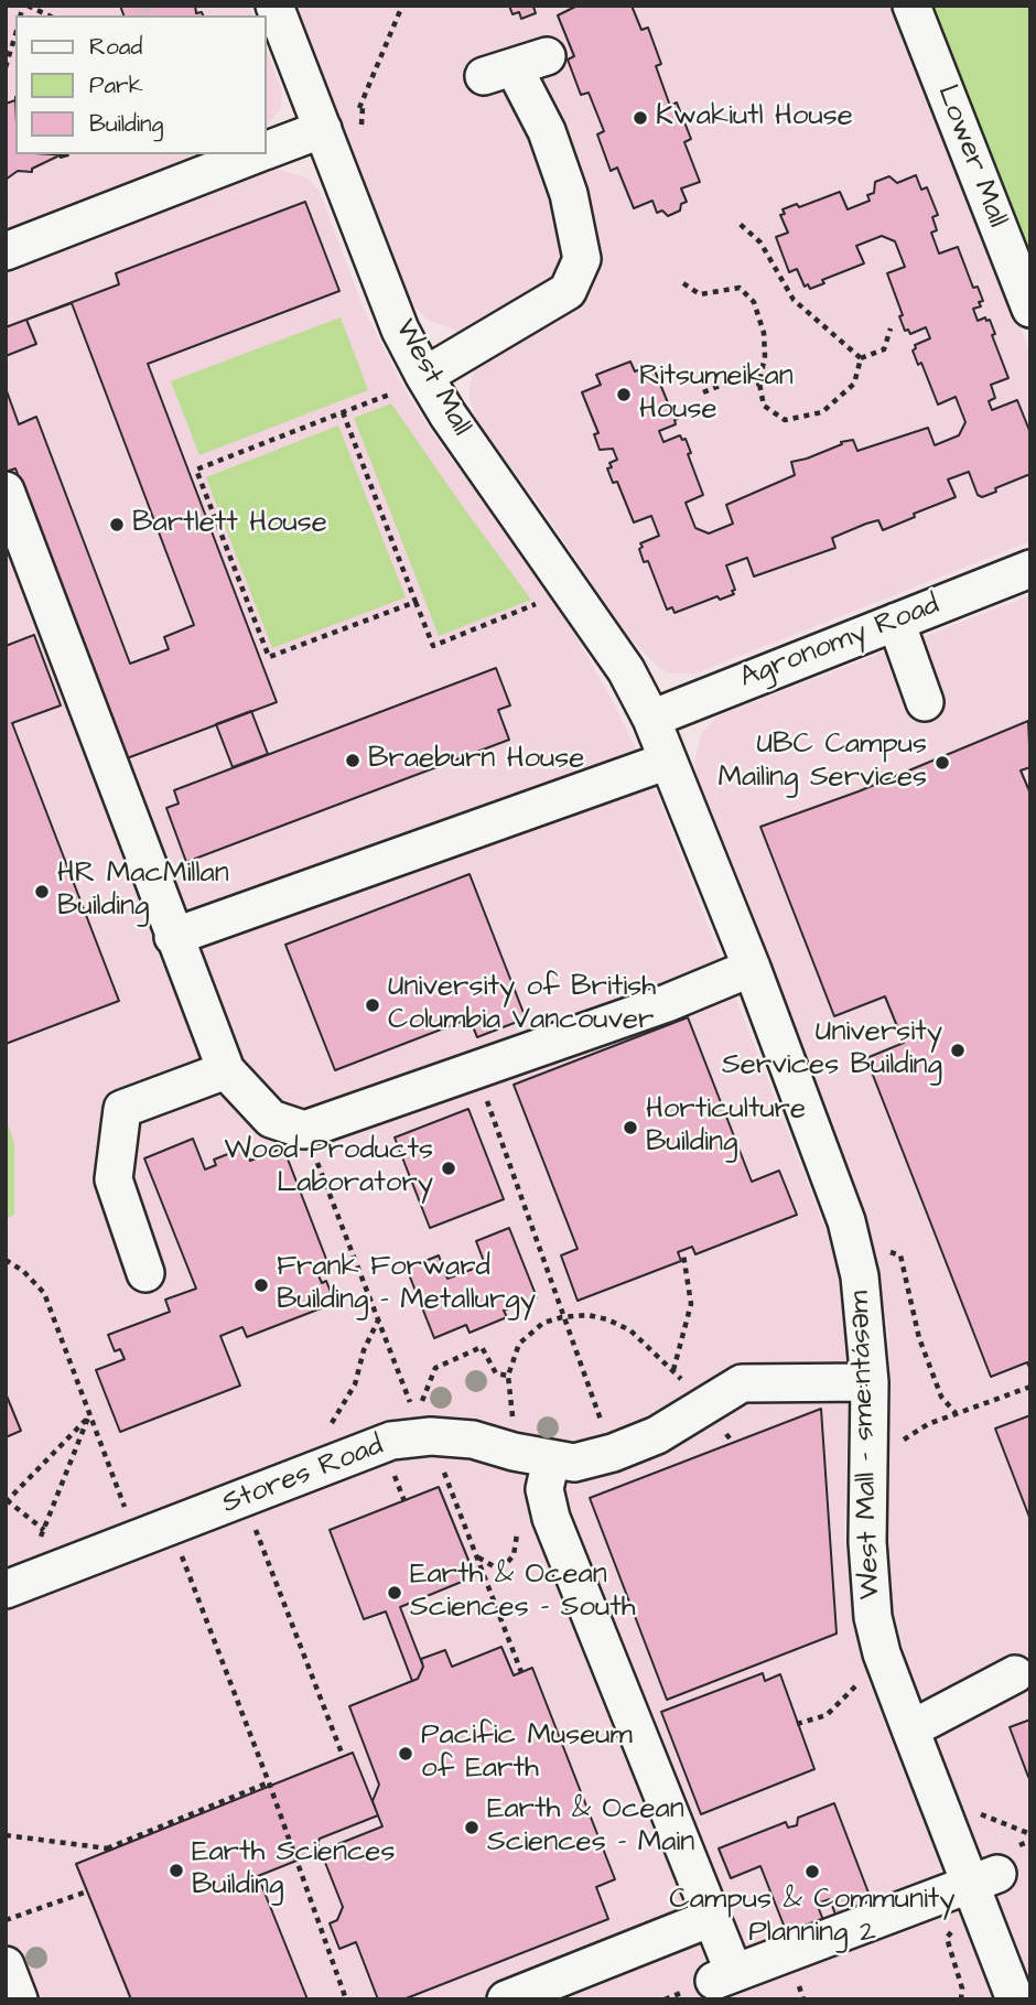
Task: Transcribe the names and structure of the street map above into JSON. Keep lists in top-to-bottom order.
{
  "streets": {
    "street": [
      "Lower Mall",
      "West Mall",
      "Agronomy Road",
      "West Mall - sme:ntásəm",
      "Stores Road"
    ]
  },
  "crossings": [
    ["West Mall", "Agronomy Road"],
    ["West Mall", "West Mall - sme:ntásəm"],
    ["Agronomy Road", "West Mall - sme:ntásəm"],
    ["West Mall - sme:ntásəm", "Stores Road"]
  ],
  "places": [
    "Kwakiutl House",
    "Ritsumeikan House",
    "Bartlett House",
    "Braeburn House",
    "UBC Campus Mailing Services",
    "HR MacMillan Building",
    "University of British Columbia Vancouver",
    "University Services Building",
    "Horticulture Building",
    "Wood Products Laboratory",
    "Frank Forward Building - Metallurgy",
    "Earth & Ocean Sciences - South",
    "Pacific Museum of Earth",
    "Earth & Ocean Sciences - Main",
    "Earth Sciences Building",
    "Campus & Community Planning 2"
  ],
  "legend": ["Road", "Park", "Building"]
}
